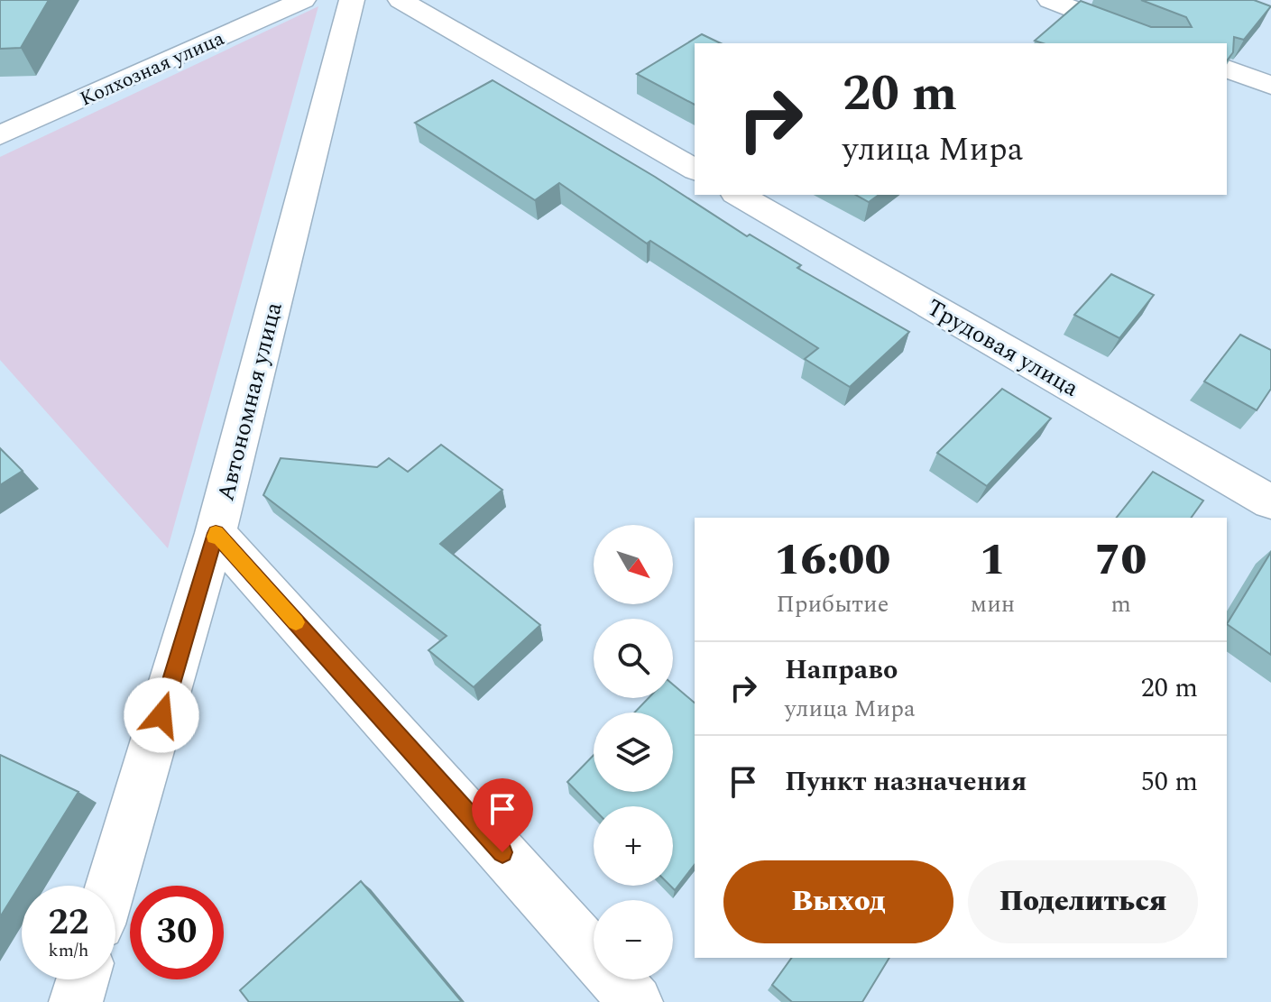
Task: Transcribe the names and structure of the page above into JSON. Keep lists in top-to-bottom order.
{
  "streets": {
    "street": ["Колхозная улица", "Трудовая улица", "Автономная улица"]
  },
  "north": "bottom right",
  "page": {
    "turn": ["20 m", "улица Мира"],
    "eta": [
      "16:00",
      "Прибытие",
      "1",
      "мин",
      "70",
      "m"
    ],
    "map_buttons": ["+", "−"],
    "list": [
      {
        "name": "Направо",
        "note": "улица Мира",
        "value": "20 m"
      },
      {
        "name": "Пункт назначения",
        "value": "50 m"
      }
    ],
    "buttons": ["Выход", "Поделиться"],
    "speed": "22 km/h",
    "limit": "30"
  }
}
